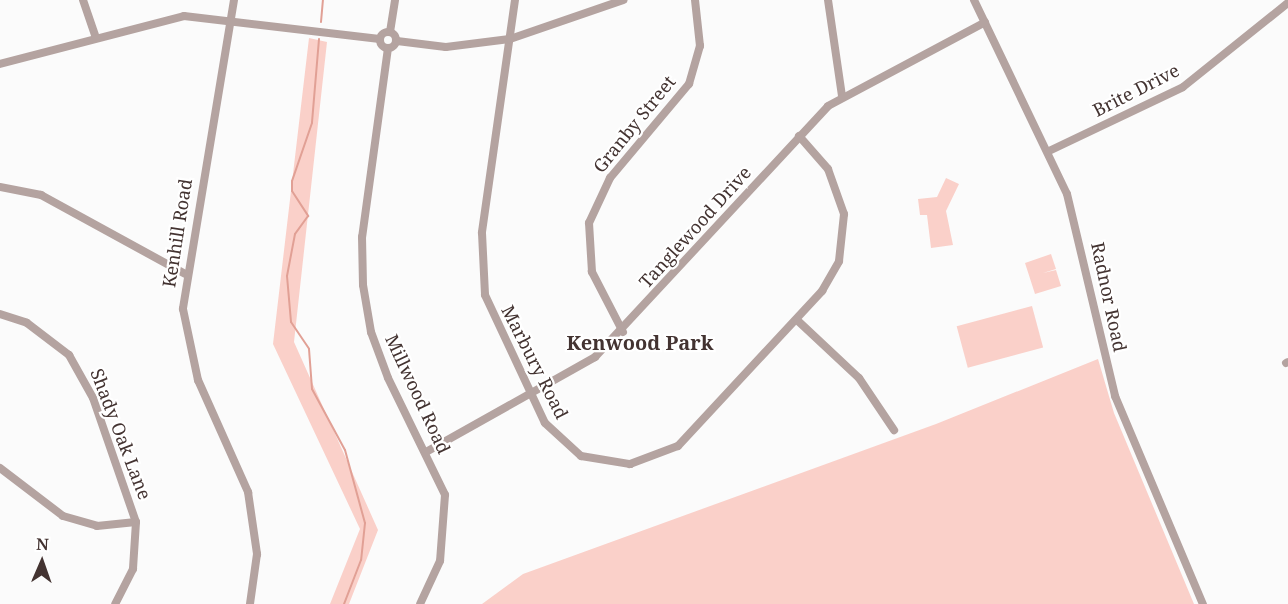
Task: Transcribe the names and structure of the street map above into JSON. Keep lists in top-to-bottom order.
{
  "streets": {
    "street": [
      "Brite Drive",
      "Granby Street",
      "Tanglewood Drive",
      "Kenhill Road",
      "Radnor Road",
      "Marbury Road",
      "Millwood Road",
      "Shady Oak Lane"
    ]
  },
  "crossings": [
    ["Brite Drive", "Radnor Road"],
    ["Granby Street", "Tanglewood Drive"],
    ["Tanglewood Drive", "Radnor Road"],
    ["Tanglewood Drive", "Marbury Road"],
    ["Tanglewood Drive", "Millwood Road"]
  ],
  "districts": ["Kenwood Park"],
  "north": "top"
}
